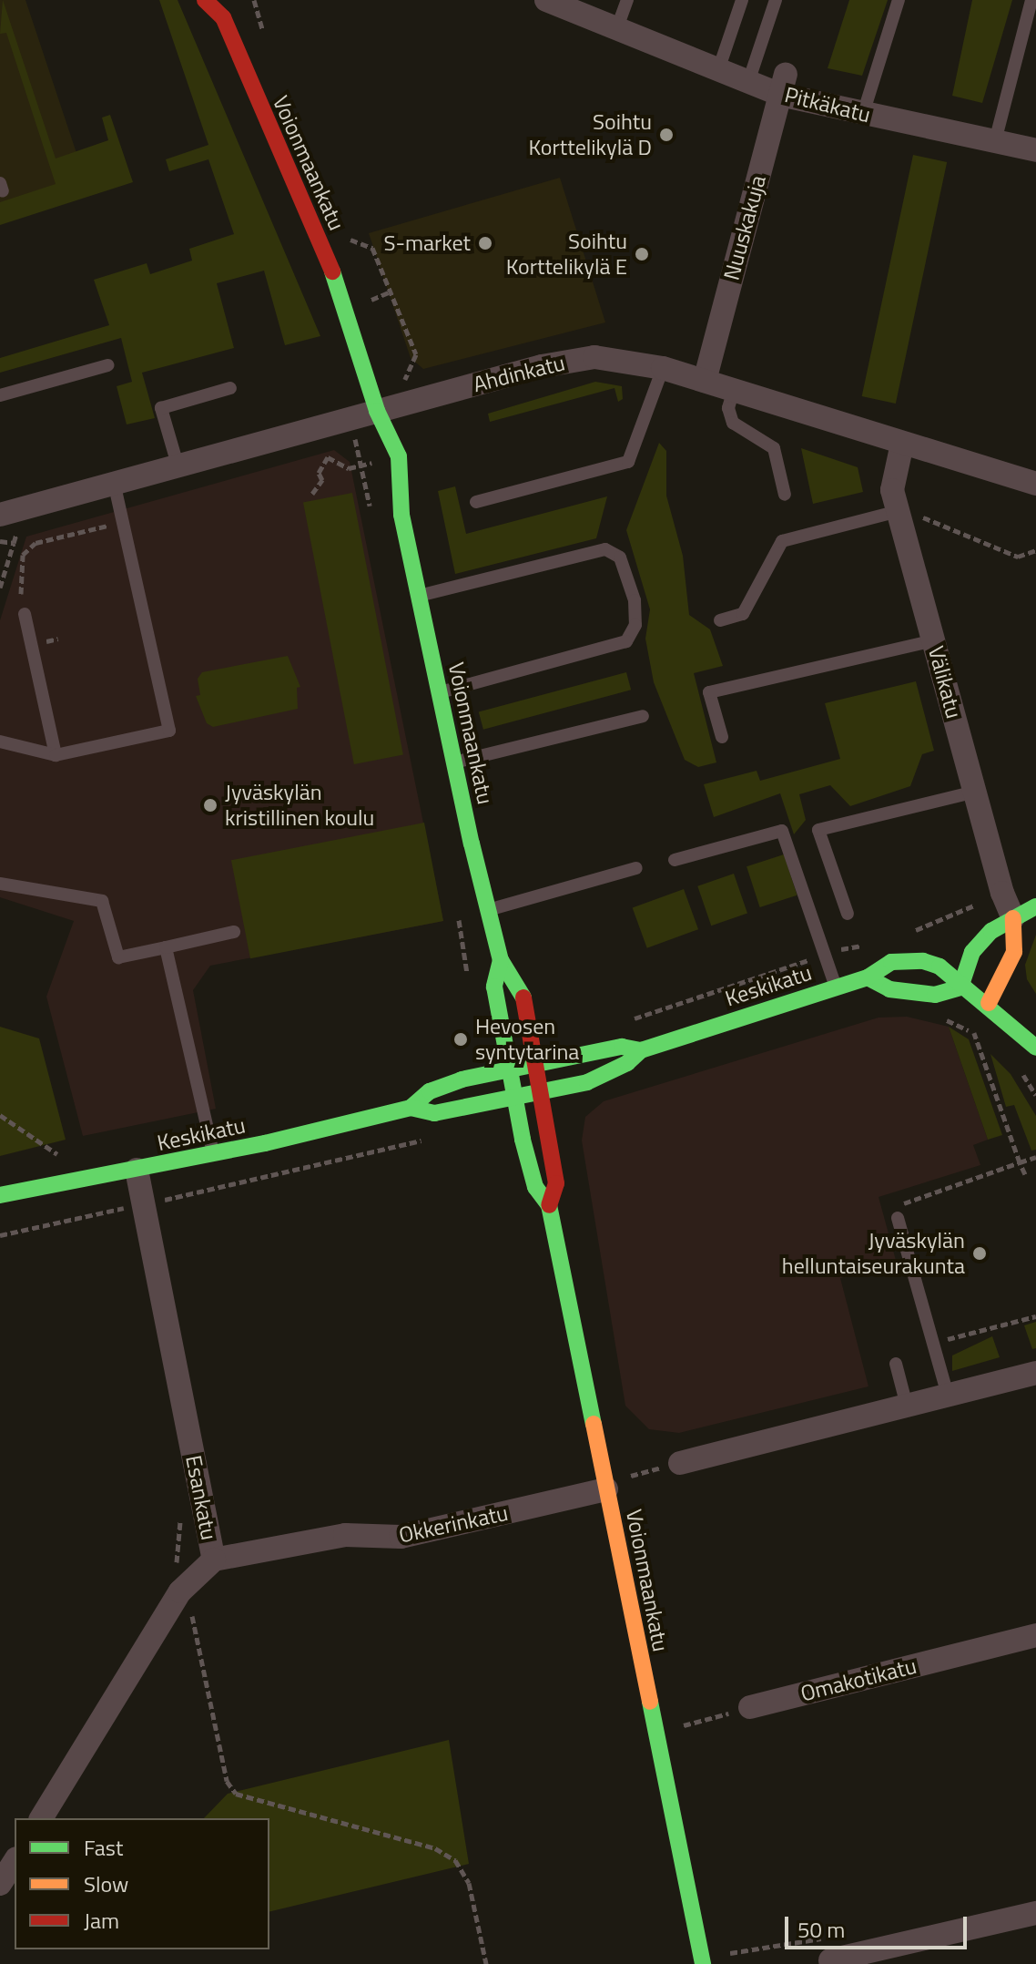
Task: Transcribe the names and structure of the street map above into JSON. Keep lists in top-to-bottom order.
{
  "streets": {
    "main road": ["Voionmaankatu", "Keskikatu"],
    "street": [
      "Pitkäkatu",
      "Nuuskakuja",
      "Ahdinkatu",
      "Välikatu",
      "Esankatu",
      "Okkerinkatu",
      "Omakotikatu"
    ]
  },
  "crossings": [
    ["Pitkäkatu", "Nuuskakuja"],
    ["Voionmaankatu", "Ahdinkatu"],
    ["Voionmaankatu", "Keskikatu"],
    ["Voionmaankatu", "Okkerinkatu"],
    ["Nuuskakuja", "Ahdinkatu"],
    ["Ahdinkatu", "Välikatu"],
    ["Keskikatu", "Esankatu"],
    ["Esankatu", "Okkerinkatu"]
  ],
  "places": [
    "Soihtu Korttelikylä D",
    "S-market",
    "Soihtu Korttelikylä E",
    "Jyväskylän kristillinen koulu",
    "Hevosen syntytarina",
    "Jyväskylän helluntaiseurakunta"
  ],
  "legend": ["Fast", "Slow", "Jam"],
  "scale_bar": "50 m"
}
